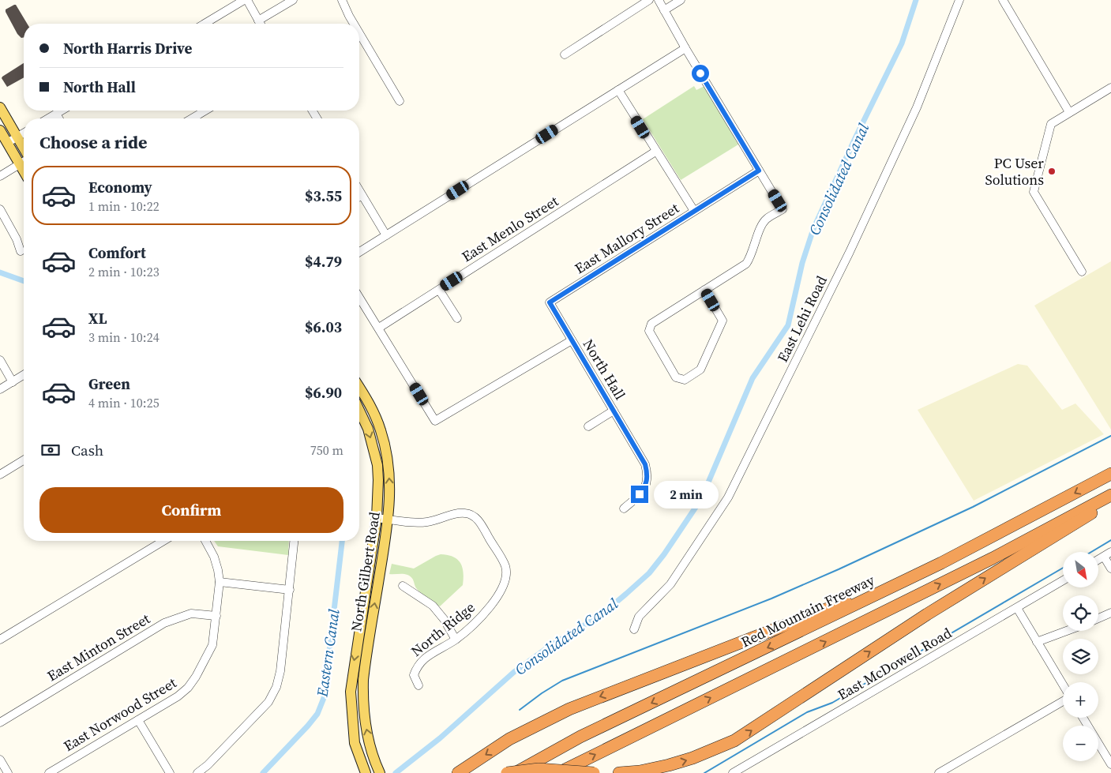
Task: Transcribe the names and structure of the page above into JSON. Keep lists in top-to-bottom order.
{
  "streets": {
    "highway": ["Red Mountain Freeway"],
    "main road": ["North Gilbert Road"],
    "street": [
      "East Menlo Street",
      "East Mallory Street",
      "East Lehi Road",
      "North Hall",
      "North Ridge",
      "East Minton Street",
      "East McDowell Road",
      "East Norwood Street"
    ]
  },
  "crossings": [
    ["East Mallory Street", "North Hall"],
    ["North Gilbert Road", "North Ridge"],
    ["East Minton Street", "East Norwood Street"]
  ],
  "water": ["Consolidated Canal", "Eastern Canal"],
  "places": ["PC User Solutions"],
  "north": "bottom right",
  "page": {
    "banner": ["North Harris Drive", "North Hall"],
    "heading": "Choose a ride",
    "list": [
      {
        "name": "Economy",
        "note": "1 min · 10:22",
        "value": "$3.55"
      },
      {
        "name": "Comfort",
        "note": "2 min · 10:23",
        "value": "$4.79"
      },
      {
        "name": "XL",
        "note": "3 min · 10:24",
        "value": "$6.03"
      },
      {
        "name": "Green",
        "note": "4 min · 10:25",
        "value": "$6.90"
      }
    ],
    "pay": ["Cash", "750 m"],
    "buttons": "Confirm",
    "bubble": "2 min",
    "map_buttons": ["+", "−"]
  }
}
